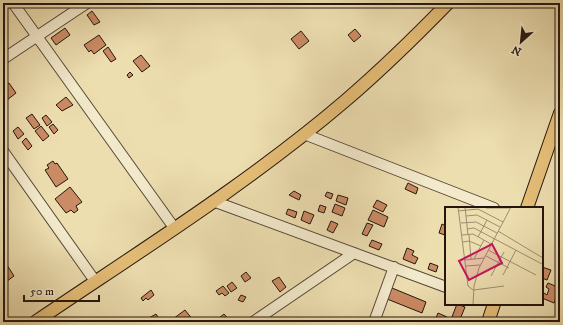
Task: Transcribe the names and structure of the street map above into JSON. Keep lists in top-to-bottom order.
{
  "scale_bar": "50 m",
  "north": "bottom left"
}
